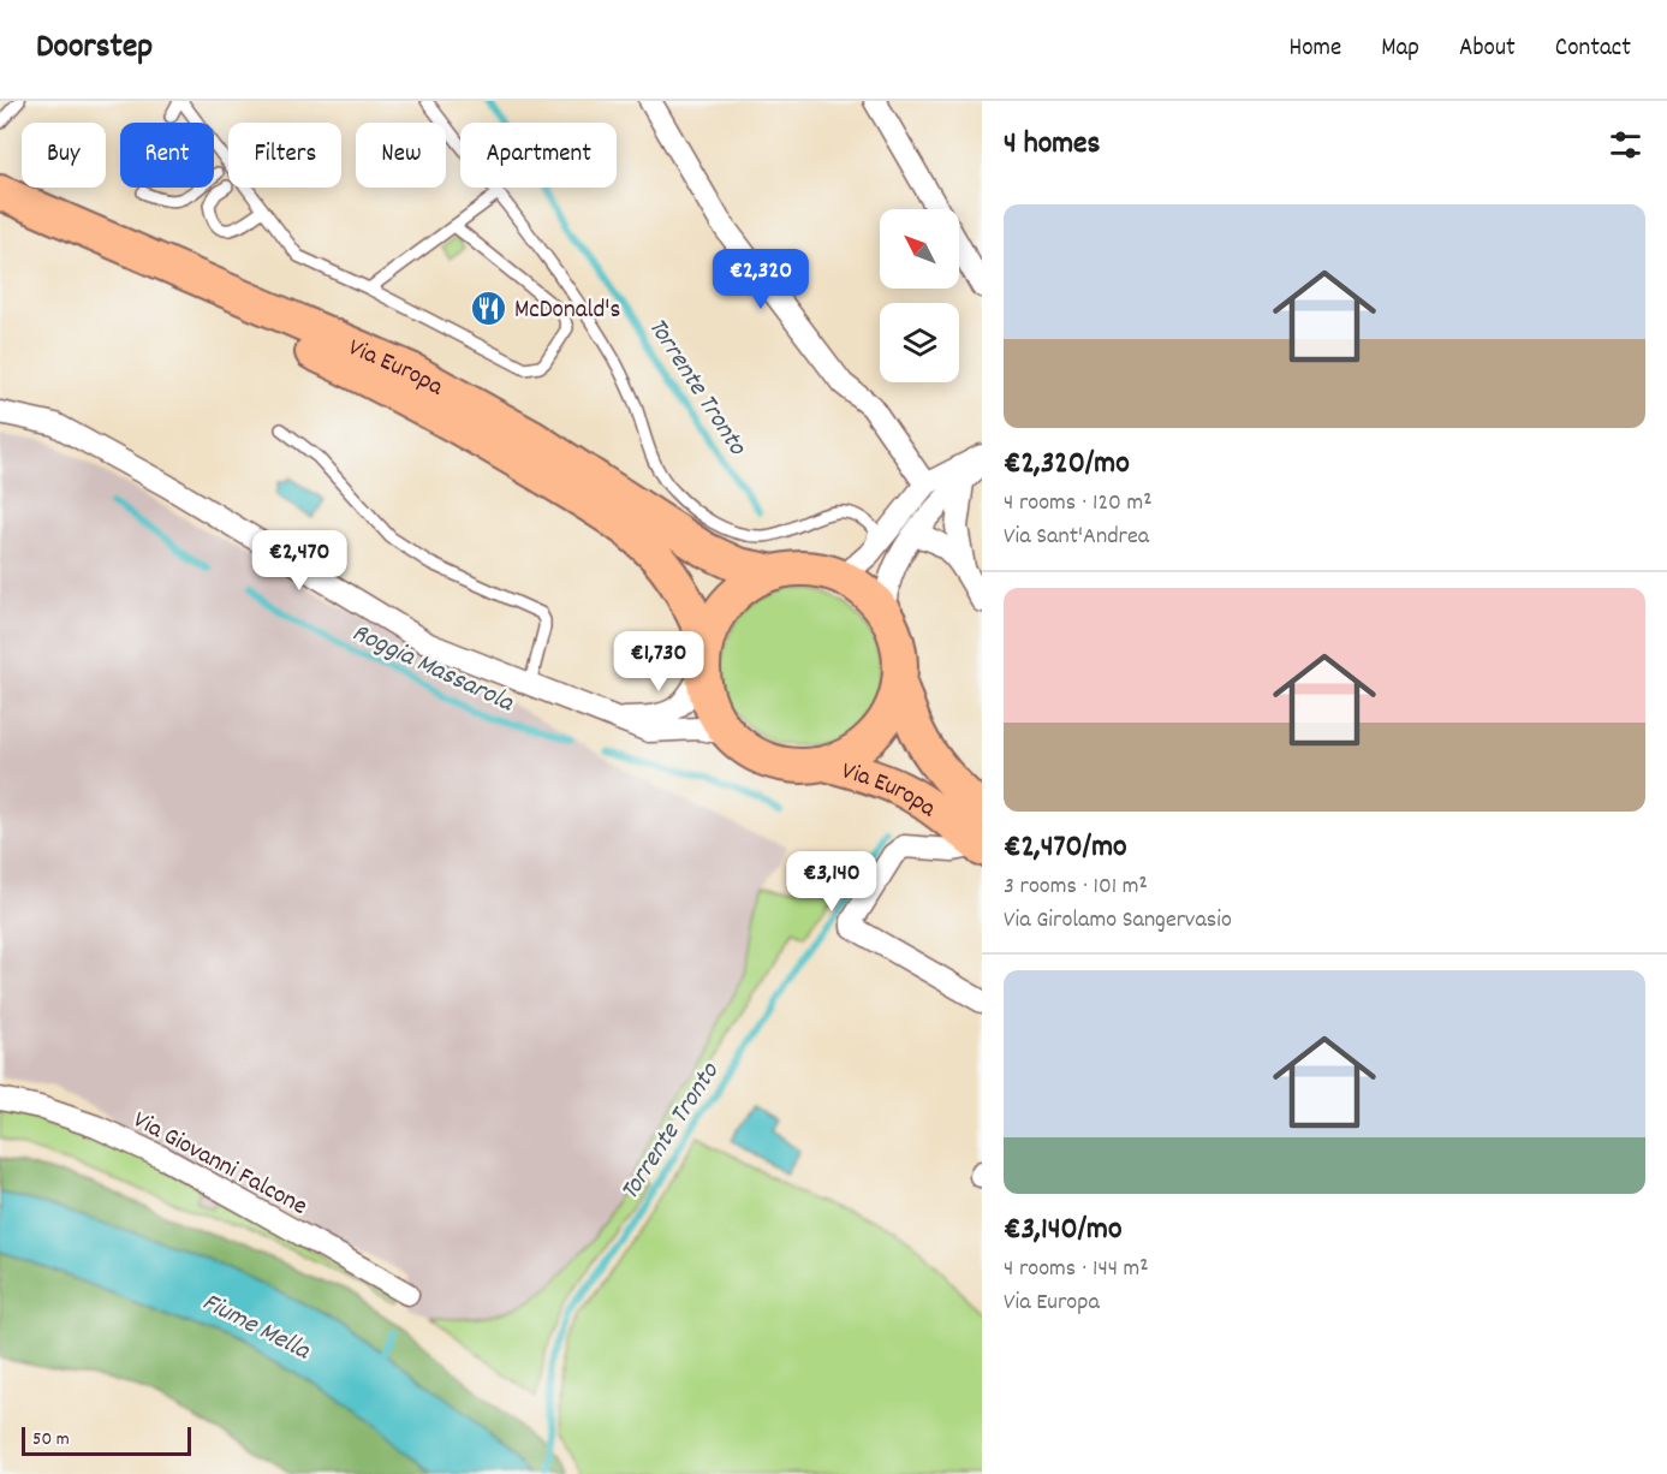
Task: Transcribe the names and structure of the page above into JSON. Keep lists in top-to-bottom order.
{
  "streets": {
    "main road": ["Via Europa"],
    "street": ["Via Giovanni Falcone"]
  },
  "water": ["Torrente Tronto", "Roggia Massarola", "Fiume Mella"],
  "places": {
    "restaurant": ["McDonald's"]
  },
  "scale_bar": "50 m",
  "north": "top left",
  "page": {
    "header": "Doorstep",
    "nav": [
      "Home",
      "Map",
      "About",
      "Contact"
    ],
    "heading": "4 homes",
    "chip": [
      "Buy",
      "Rent",
      "Filters",
      "New",
      "Apartment"
    ],
    "list": [
      {
        "name": "€2,320/mo",
        "note": "4 rooms · 120 m² · Via Sant'Andrea"
      },
      {
        "name": "€2,470/mo",
        "note": "3 rooms · 101 m² · Via Girolamo Sangervasio"
      },
      {
        "name": "€3,140/mo",
        "note": "4 rooms · 144 m² · Via Europa"
      }
    ],
    "price": [
      "€2,320",
      "€2,470",
      "€1,730",
      "€3,140"
    ],
    "scale": "50 m"
  }
}
